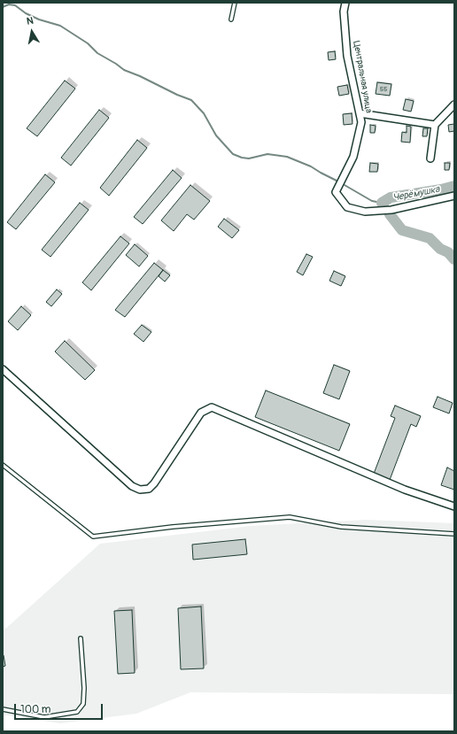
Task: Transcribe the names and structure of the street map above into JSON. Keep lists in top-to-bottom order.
{
  "streets": {
    "street": ["Центральная улица"]
  },
  "water": ["Черёмушка"],
  "house_numbers": ["55"],
  "scale_bar": "100 m",
  "north": "top"
}
